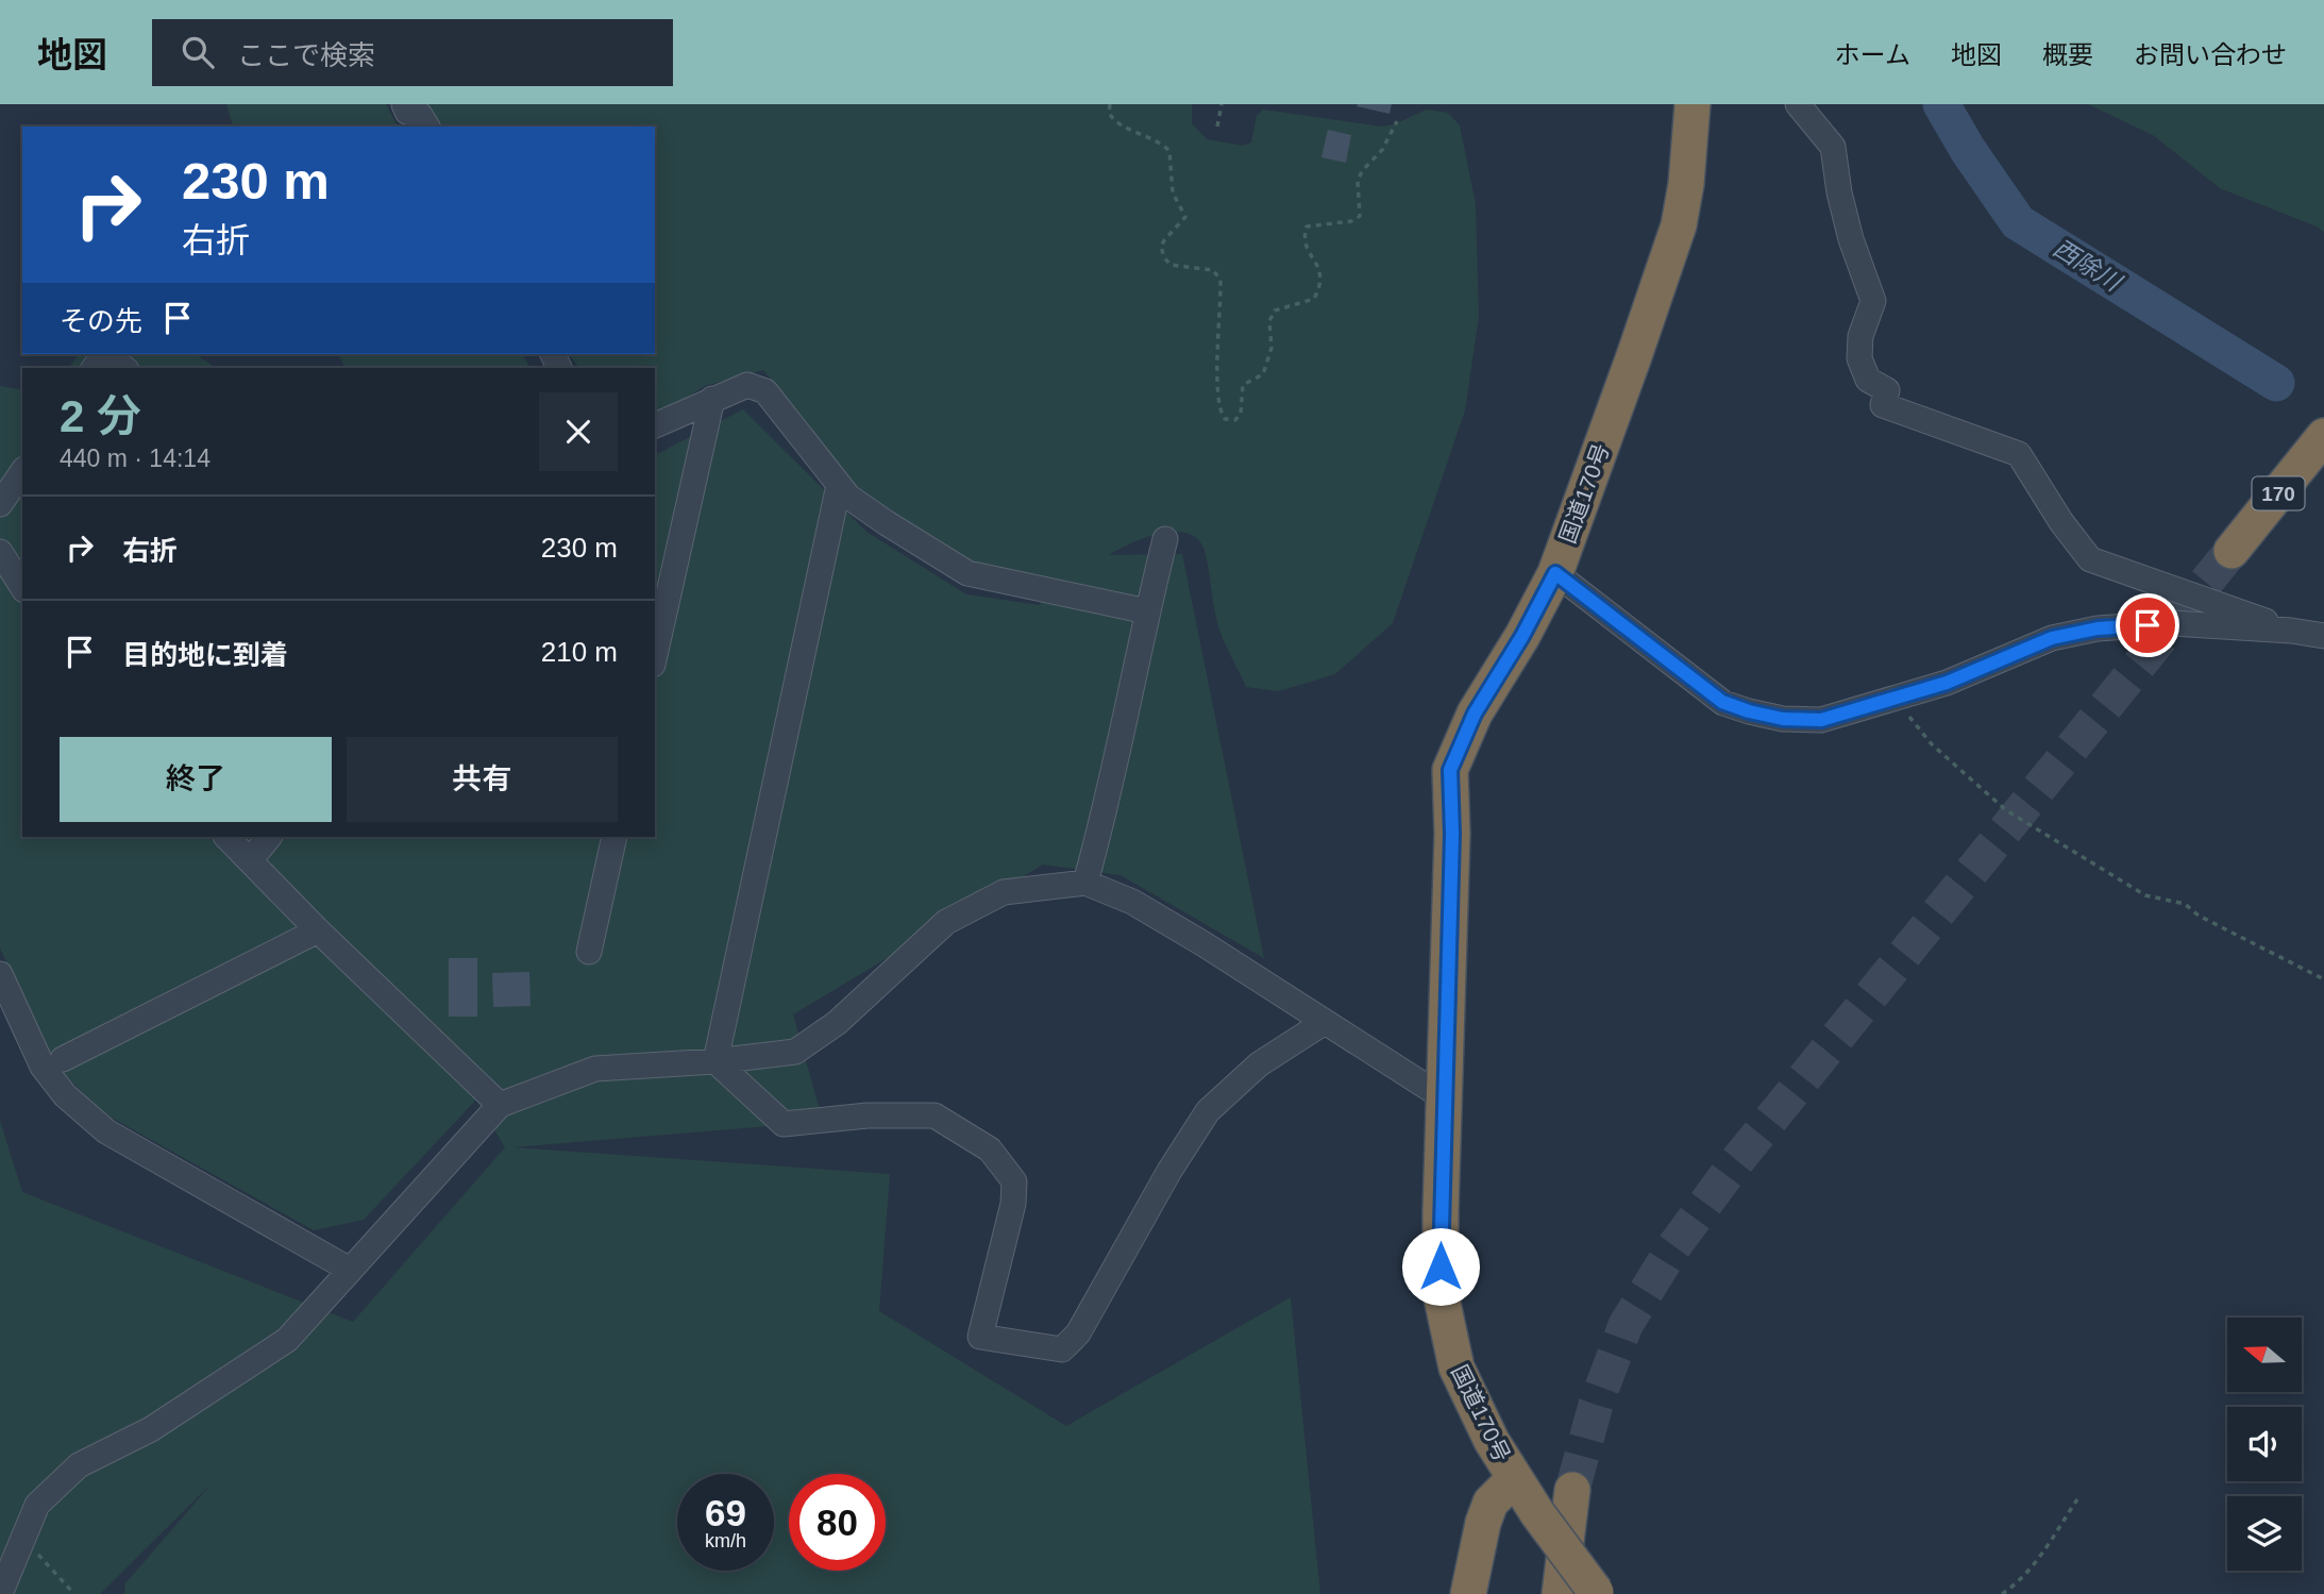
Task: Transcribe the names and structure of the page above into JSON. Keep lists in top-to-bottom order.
{
  "streets": {
    "highway": ["国道170号", "170"]
  },
  "water": ["西除川"],
  "north": "left",
  "page": {
    "header": "地図",
    "search": "ここで検索",
    "nav": [
      "ホーム",
      "地図",
      "概要",
      "お問い合わせ"
    ],
    "turn": ["230 m", "右折"],
    "then": "その先",
    "heading": ["2 分", "440 m · 14:14"],
    "list": [
      {
        "name": "右折",
        "value": "230 m"
      },
      {
        "name": "目的地に到着",
        "value": "210 m"
      }
    ],
    "buttons": ["終了", "共有"],
    "speed": "69 km/h",
    "limit": "80"
  }
}
